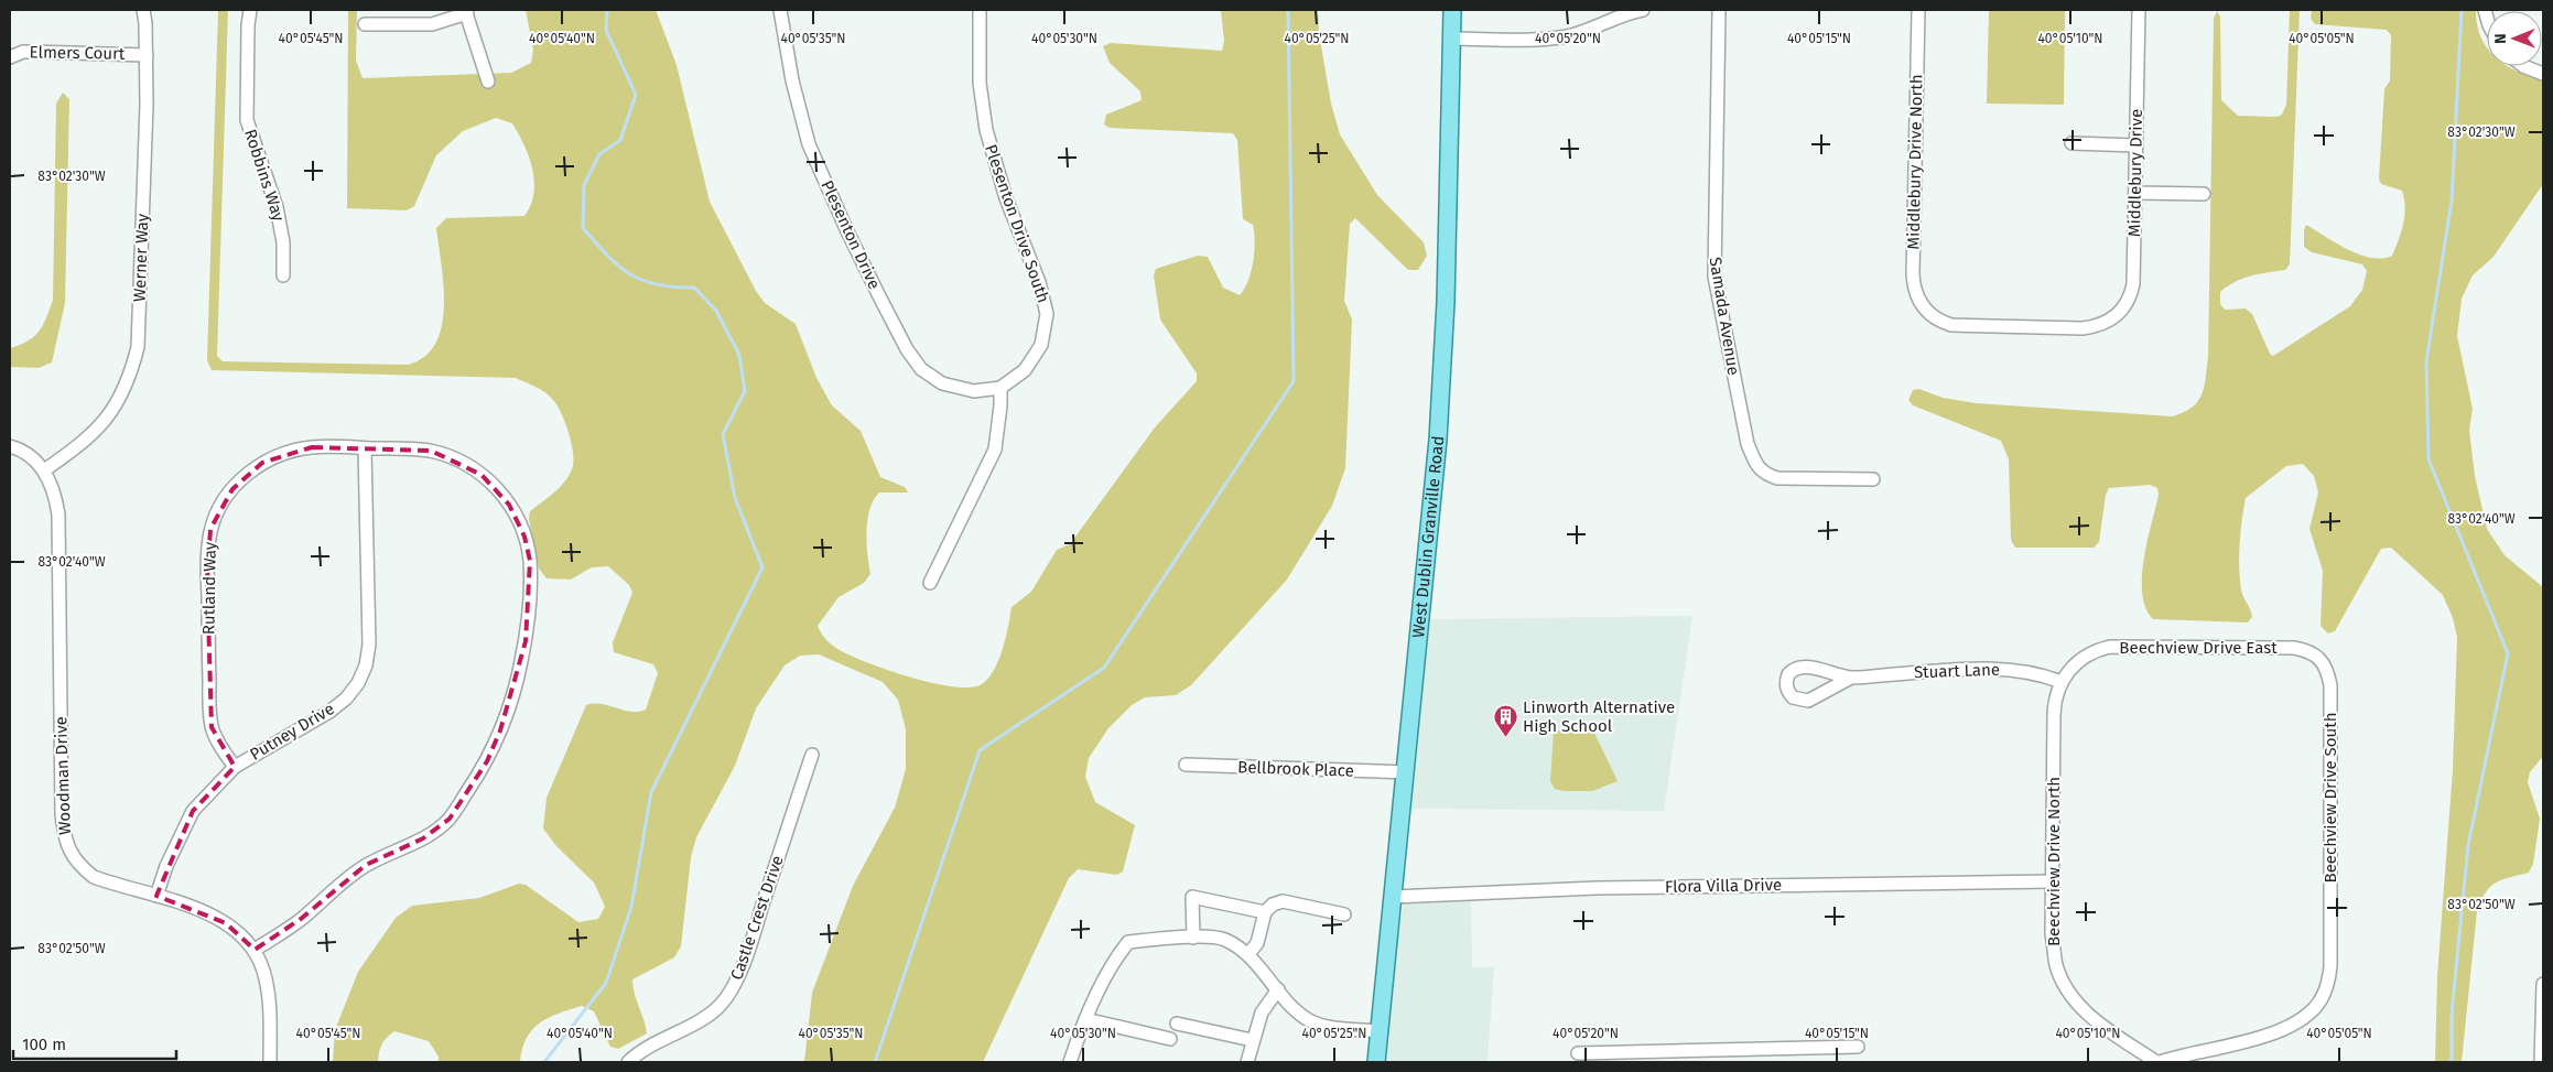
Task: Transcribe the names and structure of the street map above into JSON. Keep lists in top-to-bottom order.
{
  "streets": {
    "main road": ["West Dublin Granville Road"],
    "street": [
      "Elmers Court",
      "Middlebury Drive North",
      "Middlebury Drive",
      "Robbins Way",
      "Plesenton Drive South",
      "Plesenton Drive",
      "Werner Way",
      "Samada Avenue",
      "Rutland Way",
      "Beechview Drive East",
      "Stuart Lane",
      "Putney Drive",
      "Bellbrook Place",
      "Woodman Drive",
      "Beechview Drive South",
      "Beechview Drive North",
      "Flora Villa Drive",
      "Castle Crest Drive"
    ]
  },
  "crossings": [
    ["Elmers Court", "Werner Way"],
    ["Middlebury Drive North", "Middlebury Drive"],
    ["Plesenton Drive South", "Plesenton Drive"],
    ["Werner Way", "Woodman Drive"],
    ["West Dublin Granville Road", "Bellbrook Place"],
    ["West Dublin Granville Road", "Flora Villa Drive"],
    ["Rutland Way", "Putney Drive"],
    ["Rutland Way", "Woodman Drive"],
    ["Beechview Drive East", "Stuart Lane"],
    ["Beechview Drive East", "Beechview Drive South"],
    ["Beechview Drive East", "Beechview Drive North"],
    ["Stuart Lane", "Beechview Drive North"],
    ["Putney Drive", "Woodman Drive"],
    ["Beechview Drive South", "Beechview Drive North"],
    ["Beechview Drive North", "Flora Villa Drive"]
  ],
  "places": {
    "building": ["Linworth Alternative High School"]
  },
  "scale_bar": "100 m",
  "north": "left",
  "coordinates": [
    "40°05'45\"N",
    "40°05'40\"N",
    "40°05'35\"N",
    "40°05'30\"N",
    "40°05'25\"N",
    "40°05'20\"N",
    "40°05'15\"N",
    "40°05'10\"N",
    "40°05'05\"N",
    "83°02'30\"W",
    "83°02'40\"W",
    "83°02'50\"W"
  ]
}
